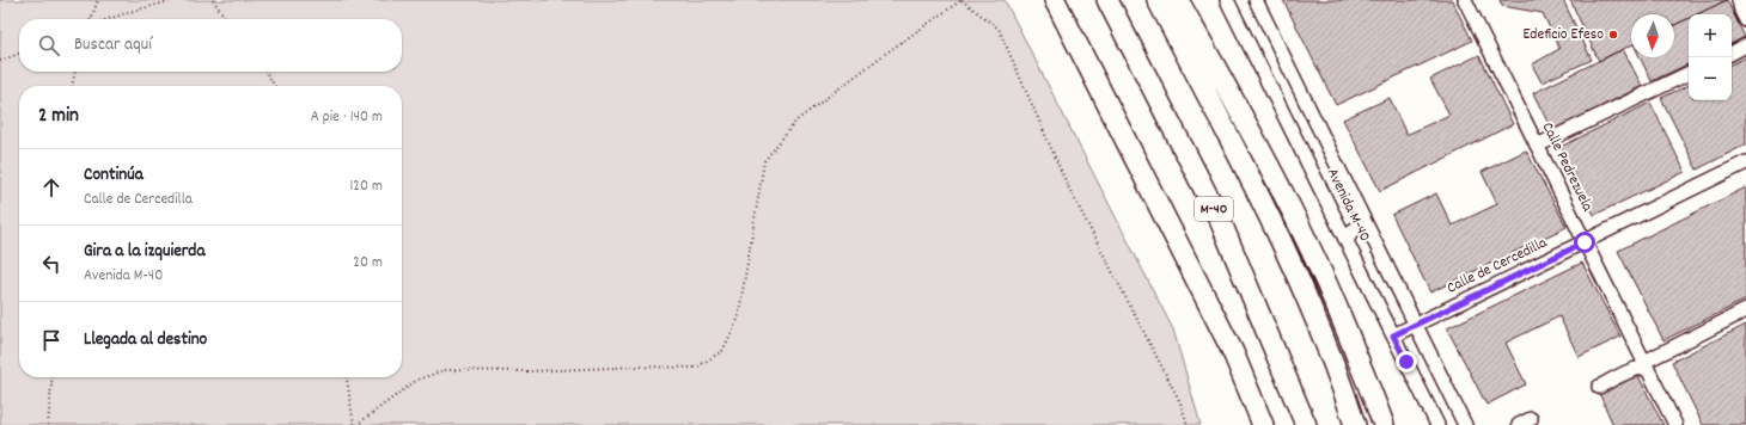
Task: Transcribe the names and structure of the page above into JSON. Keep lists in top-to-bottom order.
{
  "streets": {
    "highway": ["M-40"],
    "street": ["Calle Pedrezuela", "Avenida M-40", "Calle de Cercedilla"]
  },
  "crossings": [
    ["Calle Pedrezuela", "Calle de Cercedilla"],
    ["Avenida M-40", "Calle de Cercedilla"]
  ],
  "places": ["Edeficio Efeso"],
  "north": "bottom",
  "page": {
    "map_buttons": ["+", "−"],
    "search": "Buscar aquí",
    "heading": ["2 min", "A pie · 140 m"],
    "list": [
      ["Continúa", "Calle de Cercedilla", "120 m"],
      ["Gira a la izquierda", "Avenida M-40", "20 m"],
      "Llegada al destino"
    ]
  }
}
